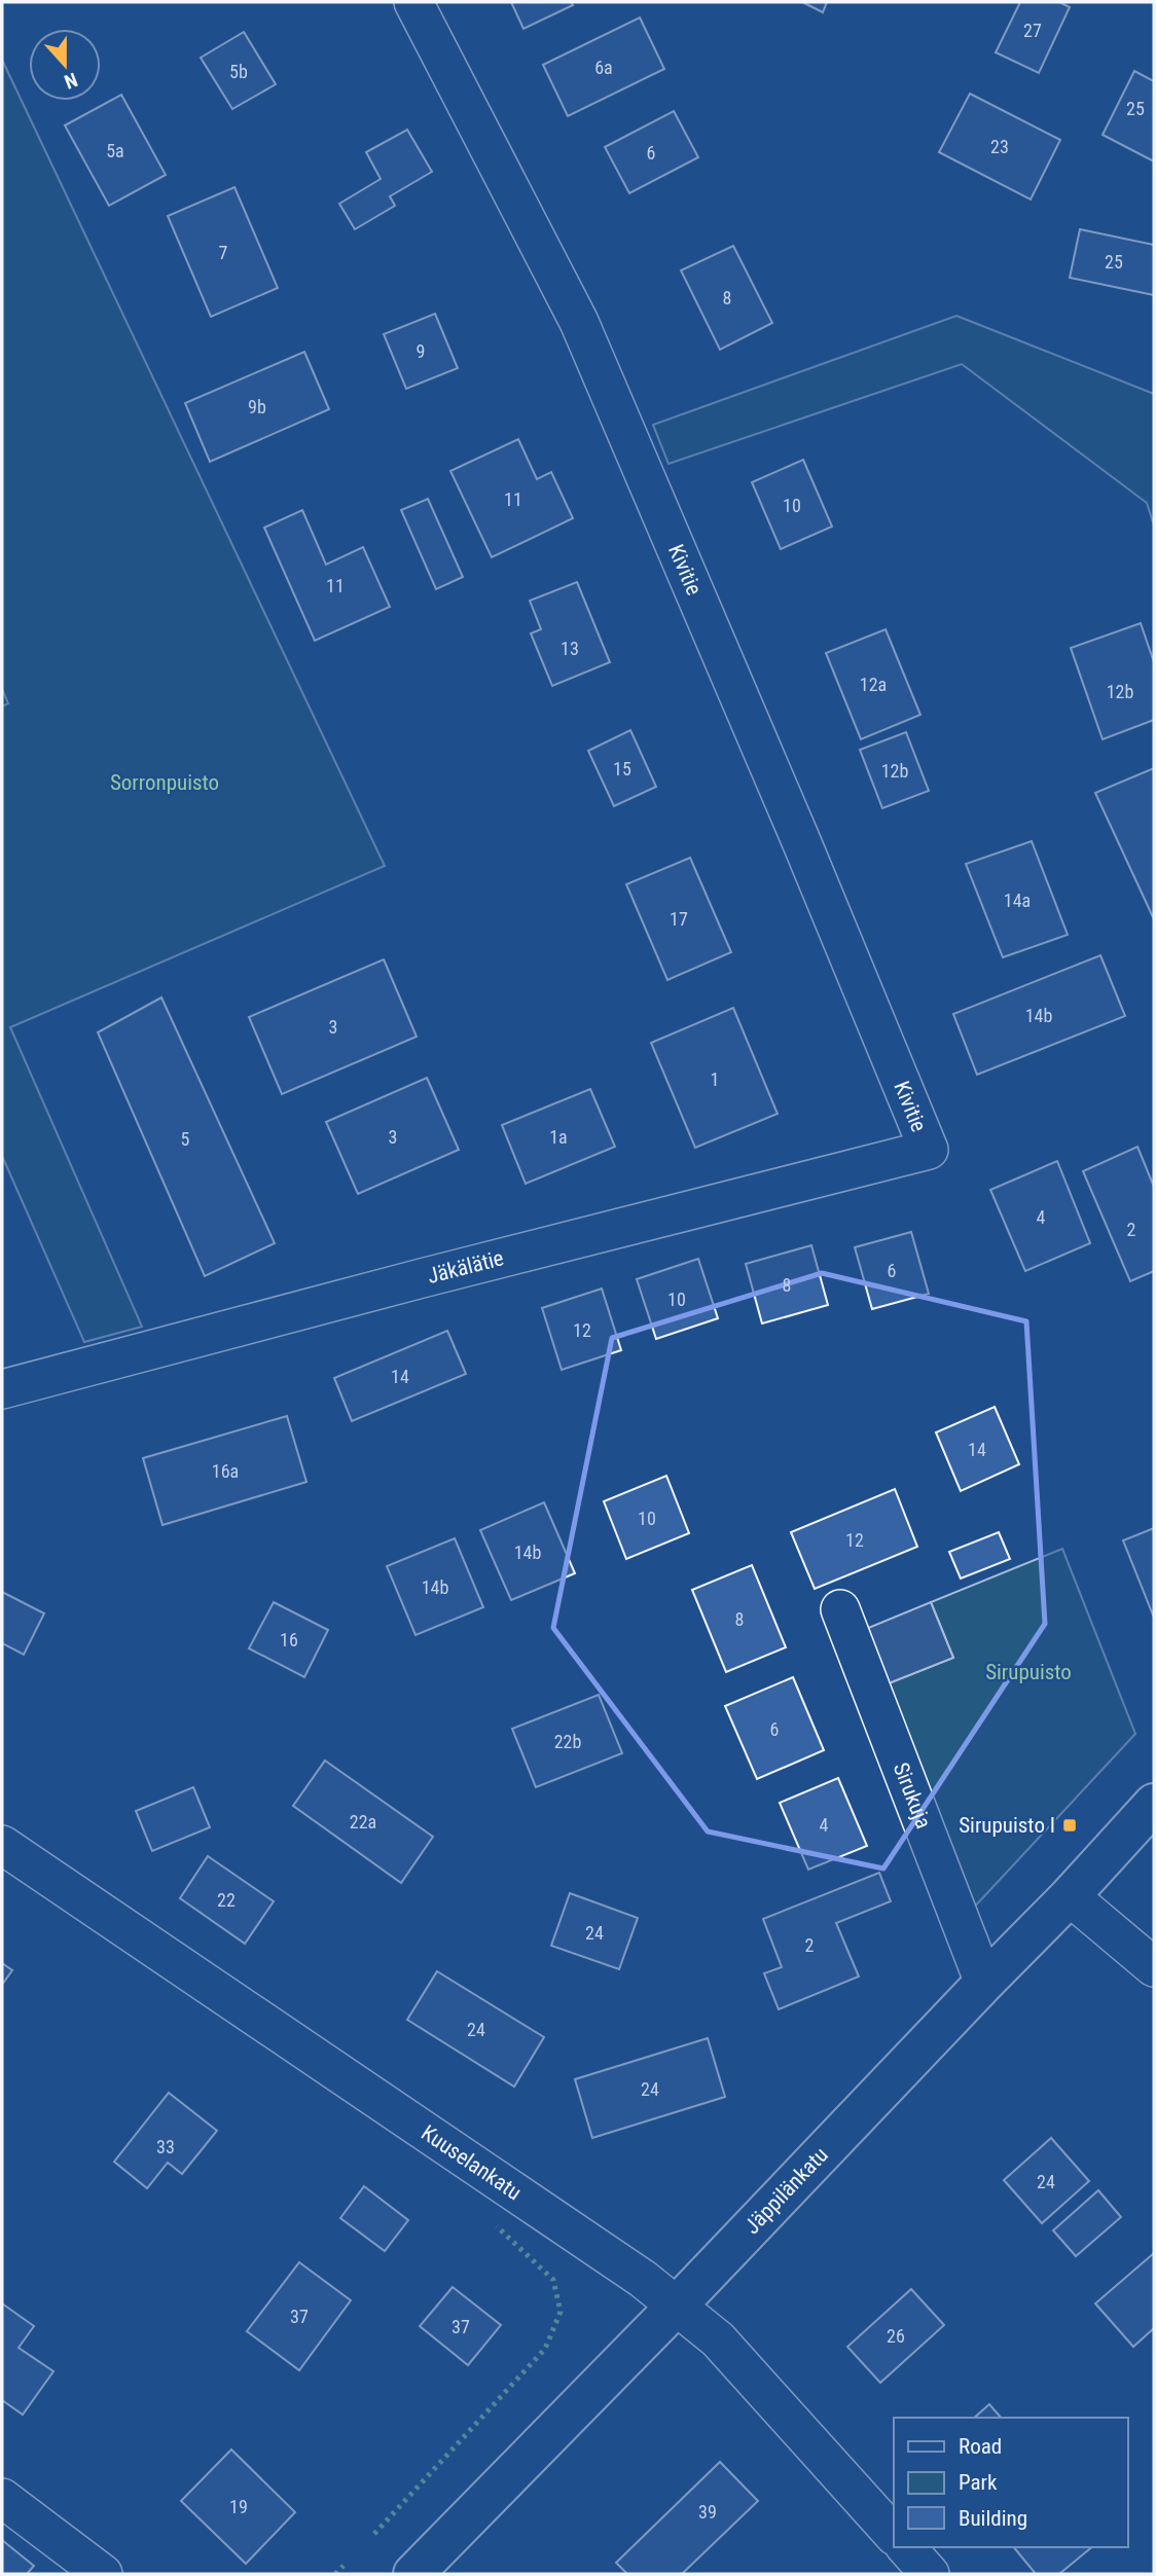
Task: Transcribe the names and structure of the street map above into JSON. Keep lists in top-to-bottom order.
{
  "streets": {
    "street": [
      "Kivitie",
      "Jäkälätie",
      "Sirukuja",
      "Kuuselankatu",
      "Jäppilänkatu"
    ]
  },
  "crossings": [
    ["Kivitie", "Jäkälätie"],
    ["Sirukuja", "Jäppilänkatu"],
    ["Kuuselankatu", "Jäppilänkatu"]
  ],
  "parks": ["Sorronpuisto", "Sirupuisto"],
  "places": {
    "transit": ["Sirupuisto I"]
  },
  "house_numbers": [
    "27",
    "6a",
    "5b",
    "25",
    "23",
    "5a",
    "6",
    "7",
    "25",
    "8",
    "9",
    "9b",
    "11",
    "10",
    "11",
    "13",
    "12a",
    "12b",
    "15",
    "12b",
    "14a",
    "17",
    "14b",
    "3",
    "1",
    "3",
    "1a",
    "5",
    "4",
    "2",
    "6",
    "8",
    "10",
    "12",
    "14",
    "14",
    "16a",
    "10",
    "12",
    "14b",
    "14b",
    "8",
    "16",
    "6",
    "22b",
    "22a",
    "4",
    "22",
    "24",
    "2",
    "24",
    "24",
    "33",
    "24",
    "37",
    "37",
    "26",
    "19",
    "39"
  ],
  "legend": ["Road", "Park", "Building"],
  "north": "bottom"
}
